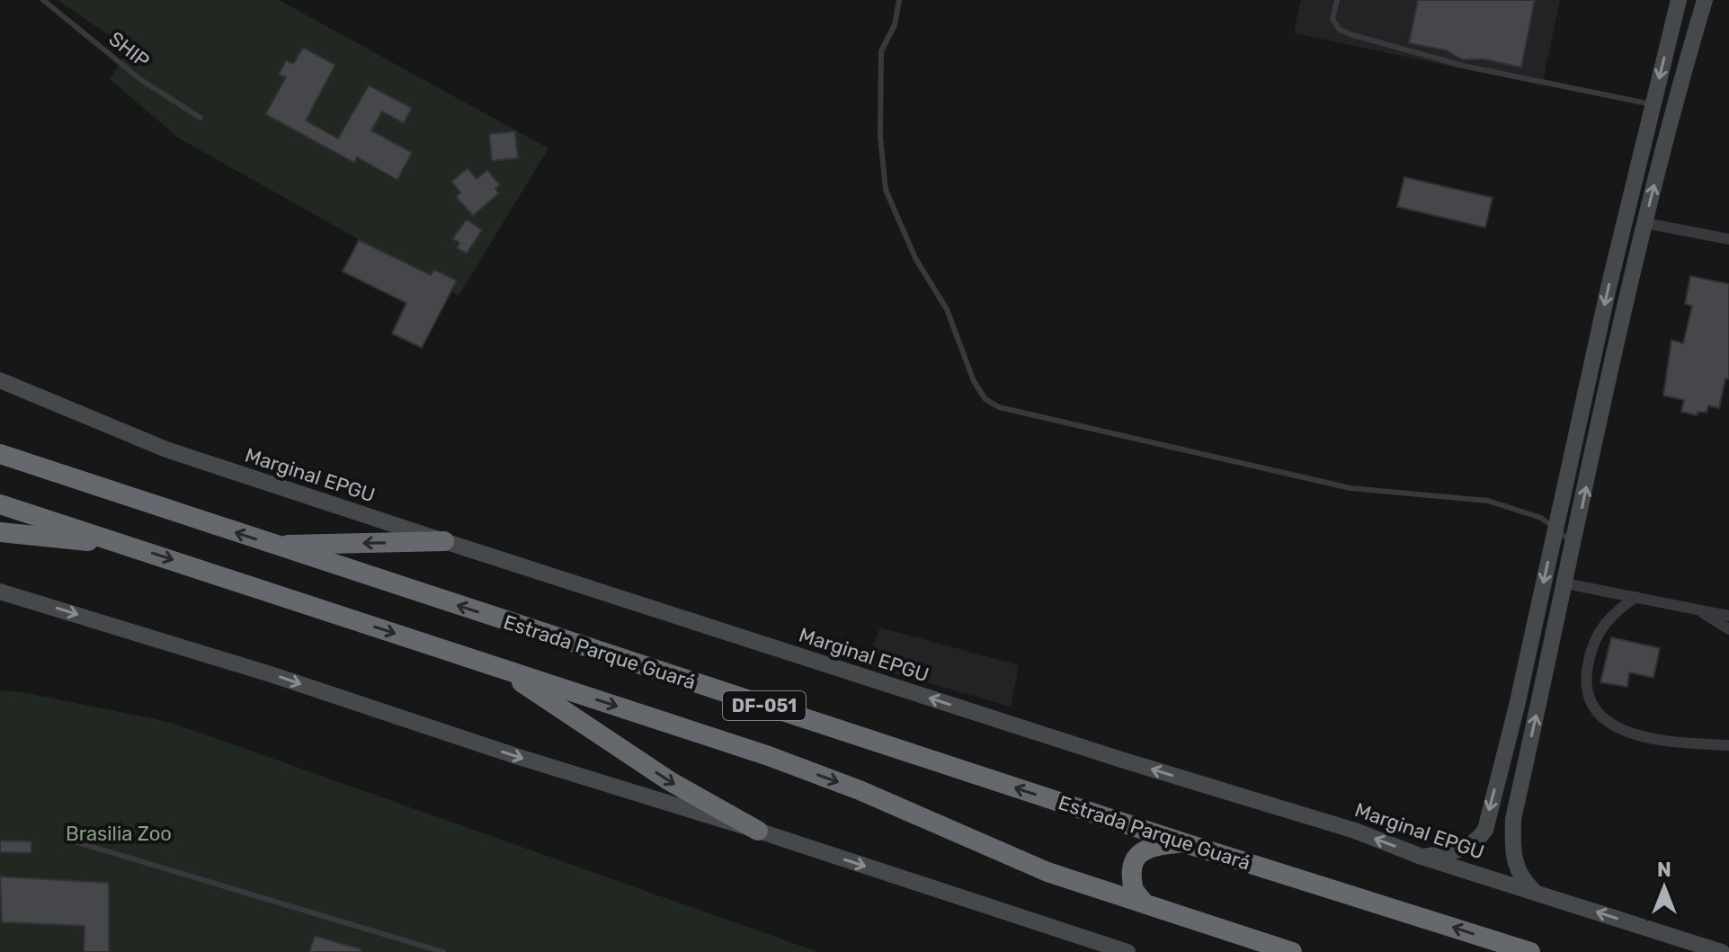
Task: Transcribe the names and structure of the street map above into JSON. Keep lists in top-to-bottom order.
{
  "streets": {
    "highway": ["Estrada Parque Guará", "DF-051"],
    "street": ["Marginal EPGU"],
    "lane": ["SHIP"]
  },
  "one_way": ["Marginal EPGU"],
  "parks": ["Brasilia Zoo"],
  "north": "top"
}
